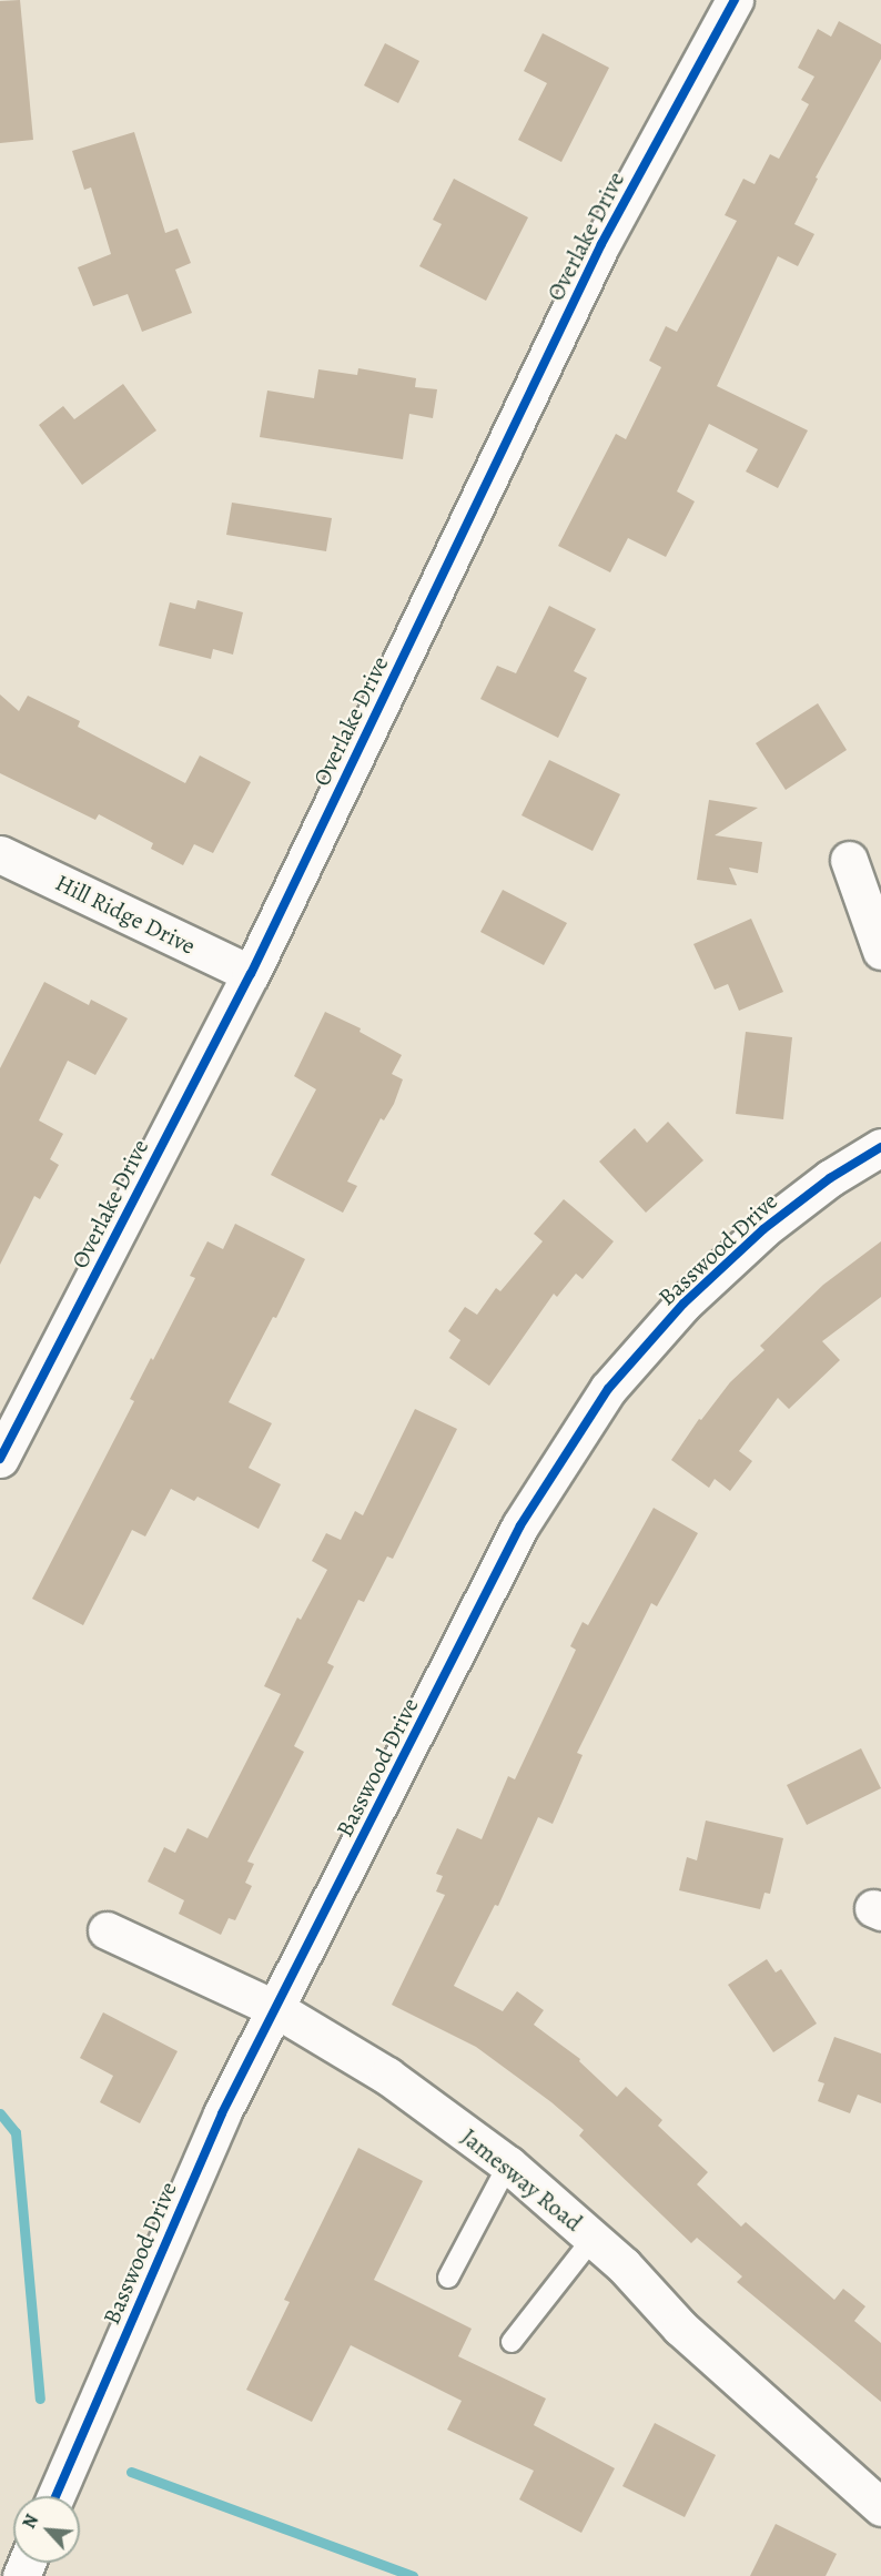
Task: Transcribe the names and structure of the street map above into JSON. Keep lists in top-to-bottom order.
{
  "streets": {
    "street": [
      "Overlake Drive",
      "Hill Ridge Drive",
      "Basswood Drive",
      "Jamesway Road"
    ]
  },
  "crossings": [
    ["Overlake Drive", "Hill Ridge Drive"],
    ["Basswood Drive", "Jamesway Road"]
  ],
  "north": "top left"
}
